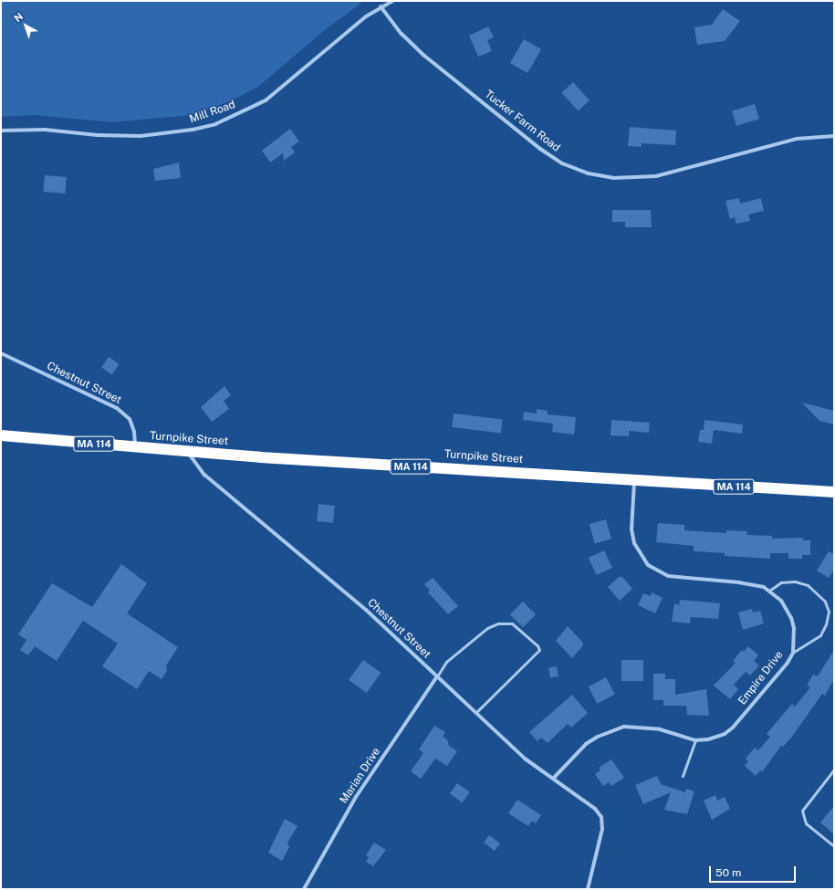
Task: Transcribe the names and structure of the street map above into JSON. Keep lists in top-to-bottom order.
{
  "streets": {
    "highway": ["Turnpike Street", "MA 114"],
    "street": [
      "Mill Road",
      "Tucker Farm Road",
      "Chestnut Street",
      "Empire Drive",
      "Marian Drive"
    ]
  },
  "crossings": [
    ["Mill Road", "Tucker Farm Road"],
    ["Chestnut Street", "Turnpike Street"],
    ["Chestnut Street", "Empire Drive"],
    ["Chestnut Street", "Marian Drive"],
    ["Turnpike Street", "Empire Drive"]
  ],
  "scale_bar": "50 m",
  "north": "top left"
}
